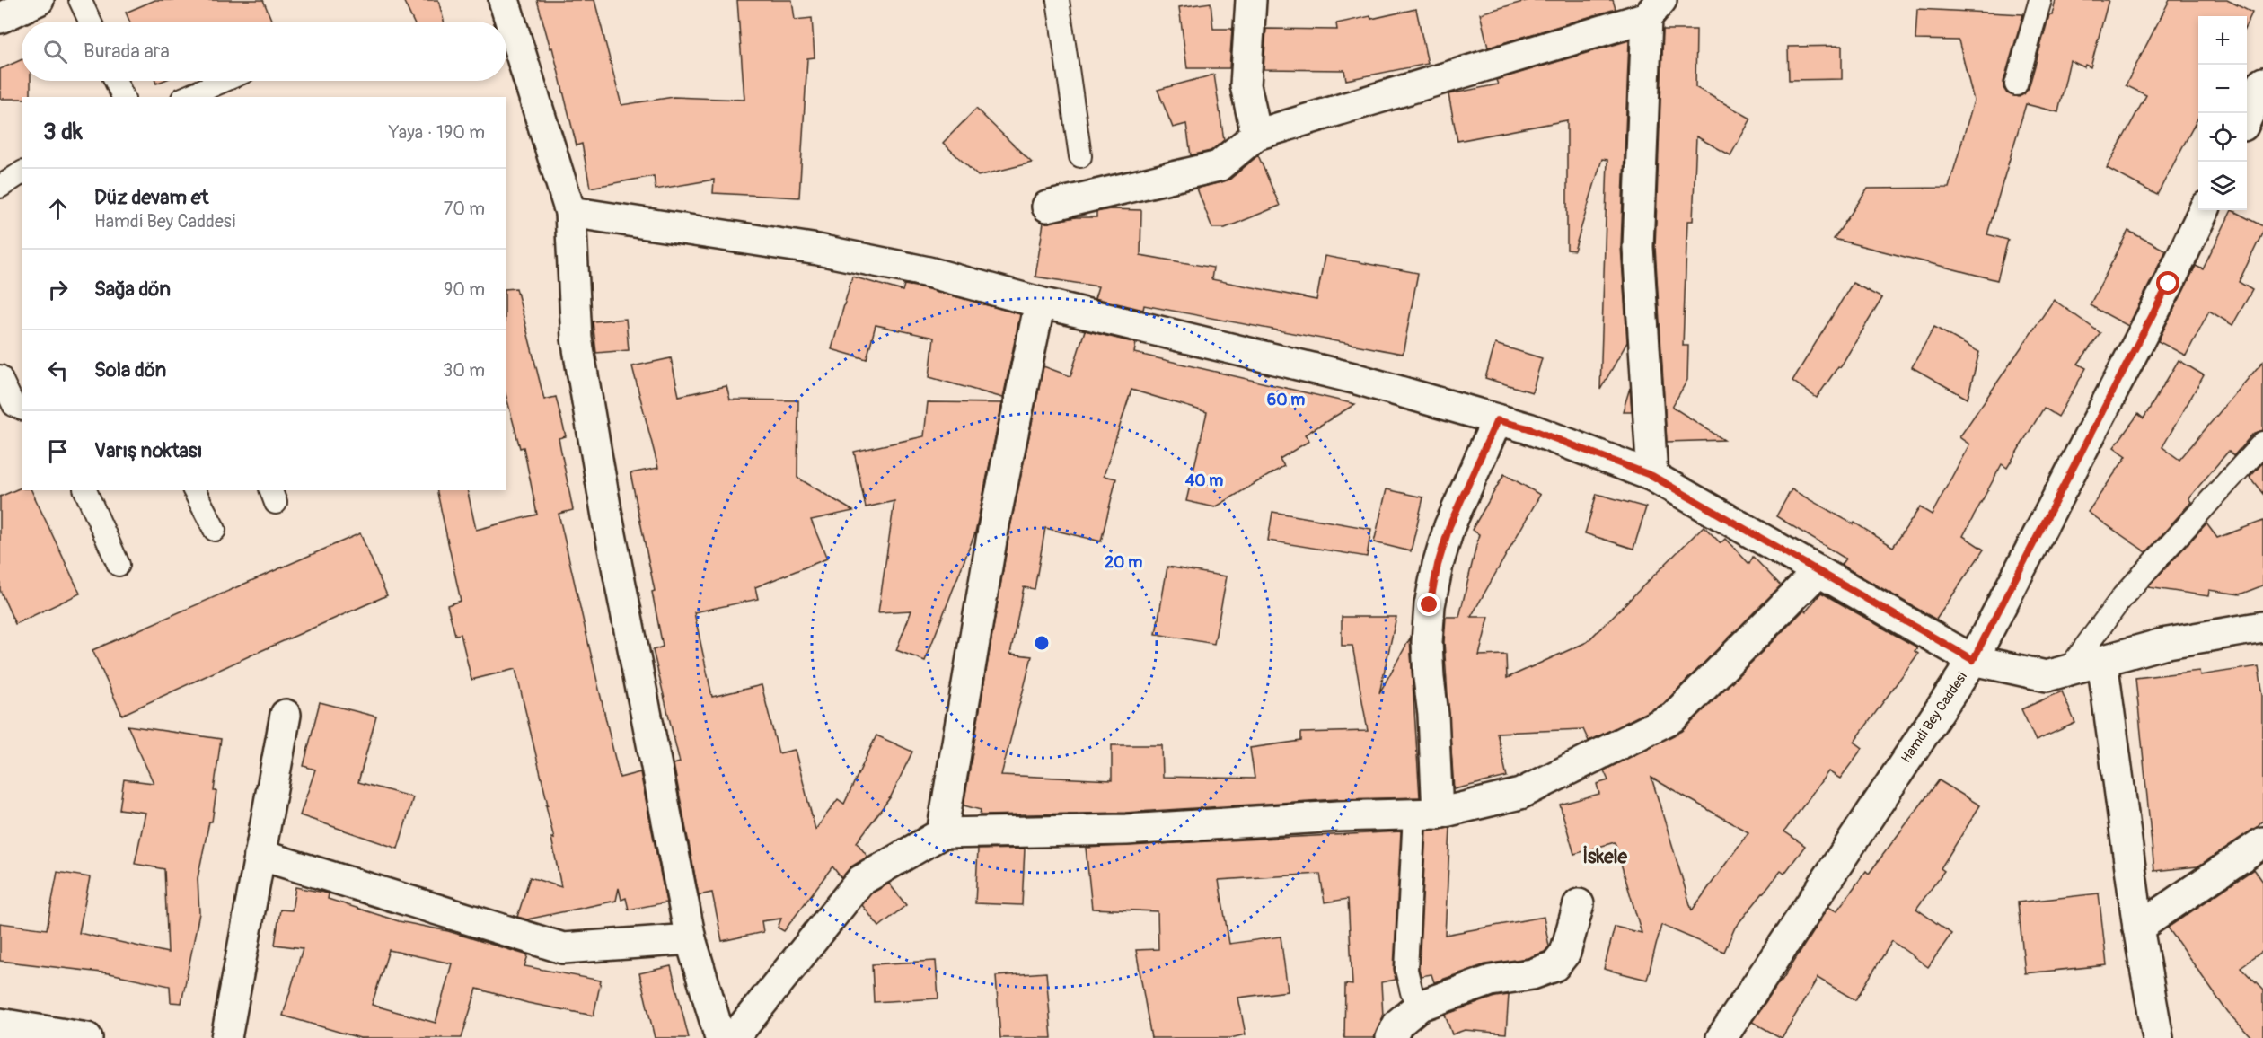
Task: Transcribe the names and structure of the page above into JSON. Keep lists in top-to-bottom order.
{
  "streets": {
    "street": ["Hamdi Bey Caddesi"]
  },
  "districts": ["İskele"],
  "page": {
    "map_buttons": ["+", "−"],
    "search": "Burada ara",
    "heading": ["3 dk", "Yaya · 190 m"],
    "list": [
      ["Düz devam et", "Hamdi Bey Caddesi", "70 m"],
      ["Sağa dön", "90 m"],
      ["Sola dön", "30 m"],
      "Varış noktası"
    ]
  },
  "rings": ["60 m", "40 m", "20 m"]
}
